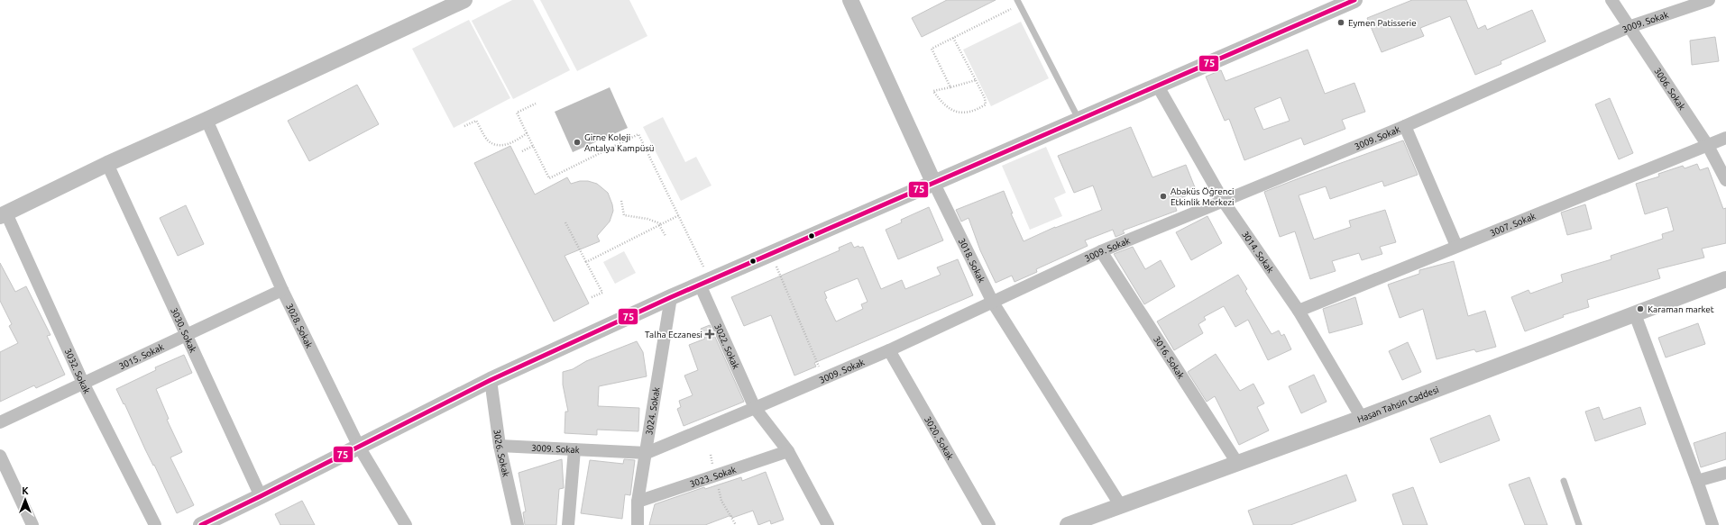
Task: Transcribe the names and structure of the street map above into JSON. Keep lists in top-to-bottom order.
{
  "streets": {
    "street": [
      "3009. Sokak",
      "3006. Sokak",
      "3007. Sokak",
      "3014. Sokak",
      "3018. Sokak",
      "3028. Sokak",
      "3030. Sokak",
      "3022. Sokak",
      "3015. Sokak",
      "3016. Sokak",
      "3032. Sokak",
      "Hasan Tahsin Caddesi",
      "3024. Sokak",
      "3020. Sokak",
      "3026. Sokak",
      "3023. Sokak"
    ]
  },
  "crossings": [
    ["3009. Sokak", "3006. Sokak"],
    ["3009. Sokak", "3014. Sokak"],
    ["3009. Sokak", "3018. Sokak"],
    ["3009. Sokak", "3022. Sokak"],
    ["3009. Sokak", "3016. Sokak"],
    ["3009. Sokak", "3024. Sokak"],
    ["3009. Sokak", "3020. Sokak"],
    ["3009. Sokak", "3026. Sokak"],
    ["3006. Sokak", "3007. Sokak"],
    ["3007. Sokak", "3014. Sokak"],
    ["3014. Sokak", "Hasan Tahsin Caddesi"],
    ["3018. Sokak", "Hasan Tahsin Caddesi"],
    ["3028. Sokak", "3015. Sokak"],
    ["3030. Sokak", "3015. Sokak"],
    ["3022. Sokak", "3023. Sokak"],
    ["3015. Sokak", "3032. Sokak"],
    ["3016. Sokak", "Hasan Tahsin Caddesi"],
    ["3024. Sokak", "3023. Sokak"]
  ],
  "places": {
    "other": [
      "Eymen Patisserie",
      "Girne Koleji Antalya Kampüsü",
      "Abaküs Öğrenci Etkinlik Merkezi",
      "Karaman market"
    ],
    "health": ["Talha Eczanesi"]
  },
  "lines": ["transit line 75"],
  "north": "top"
}
